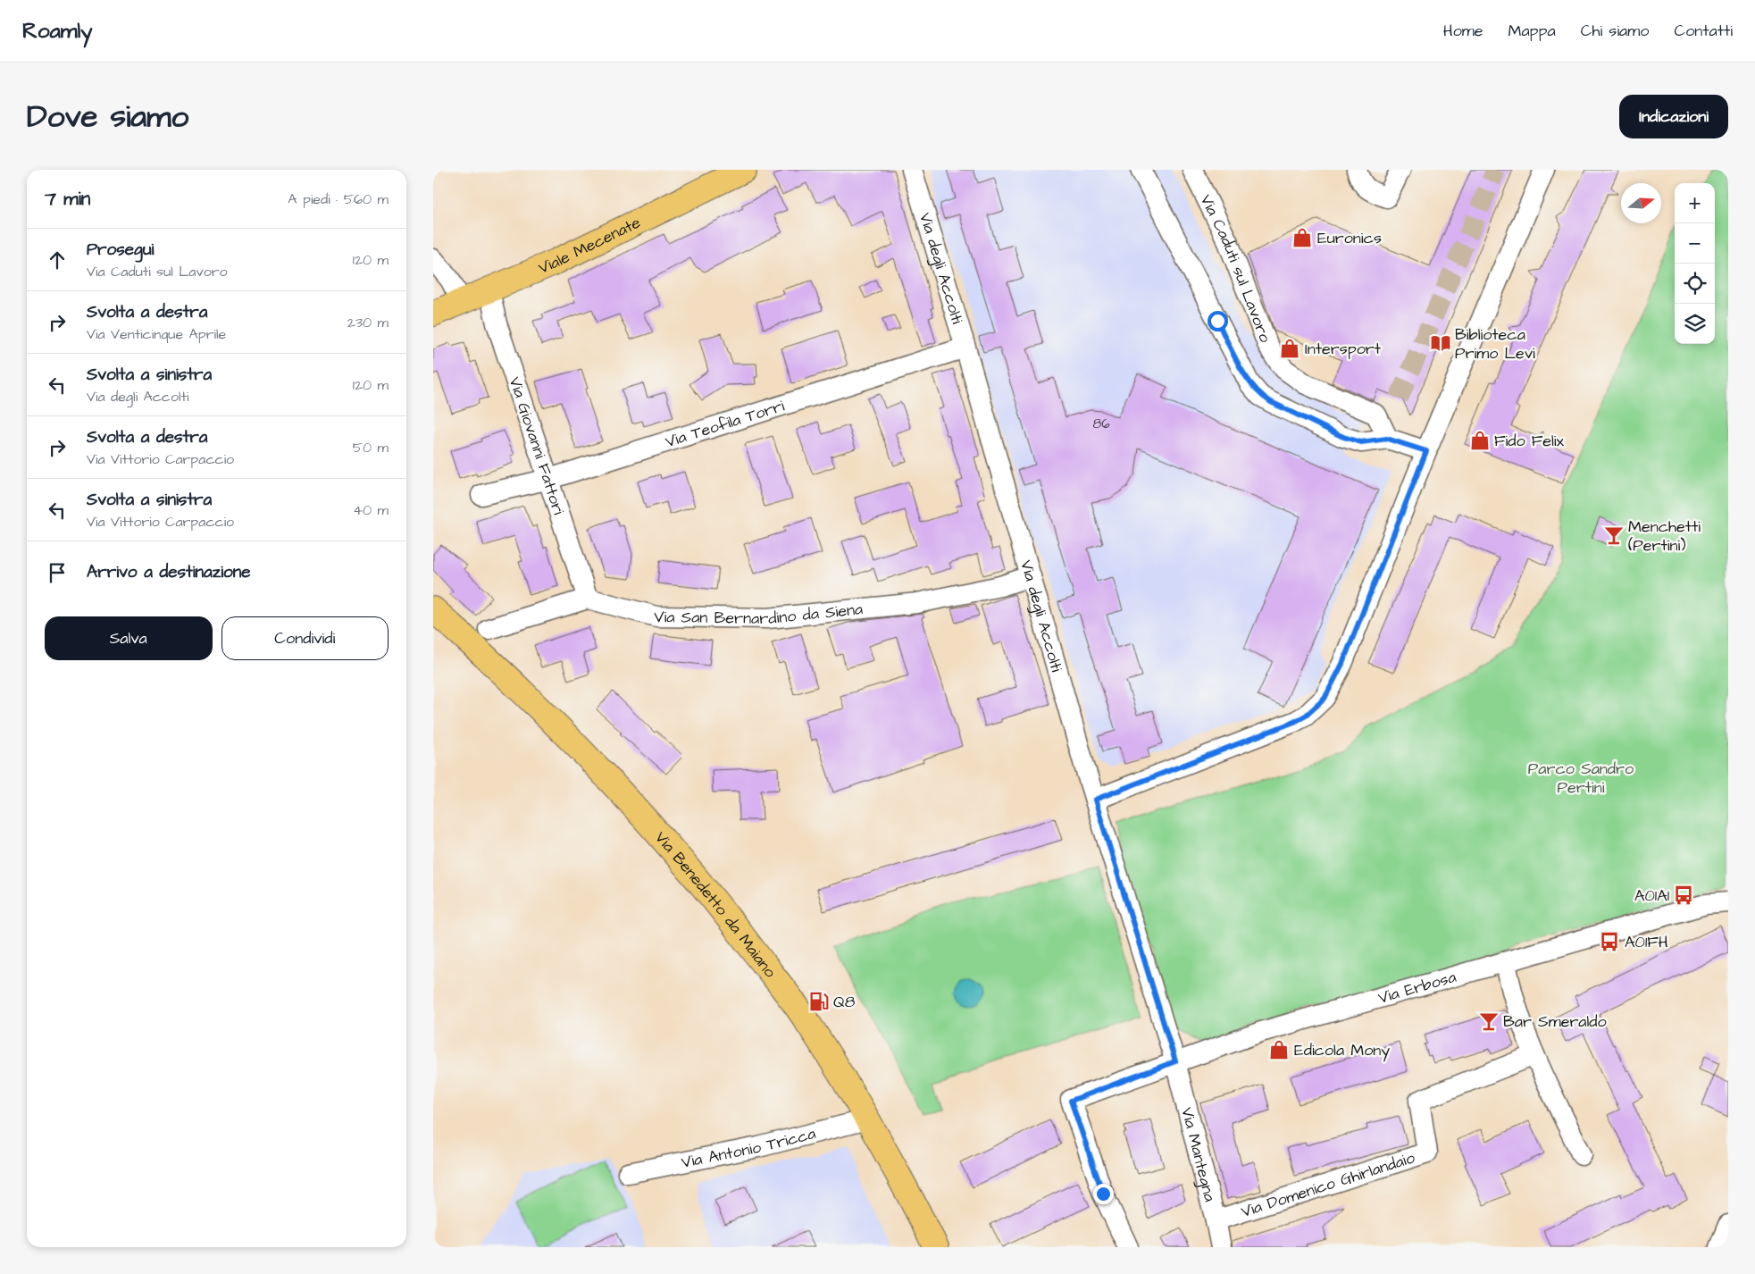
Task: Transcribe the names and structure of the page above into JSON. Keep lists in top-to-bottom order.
{
  "streets": {
    "main road": ["Viale Mecenate", "Via Benedetto da Maiano"],
    "street": [
      "Via degli Accolti",
      "Via Caduti sul Lavoro",
      "Via Teofila Torri",
      "Via Giovanni Fattori",
      "Via San Bernardino da Siena",
      "Via Erbosa",
      "Via Antonio Tricca",
      "Via Mantegna",
      "Via Domenico Ghirlandaio"
    ]
  },
  "crossings": [
    ["Viale Mecenate", "Via Giovanni Fattori"],
    ["Via degli Accolti", "Via Teofila Torri"],
    ["Via degli Accolti", "Via San Bernardino da Siena"],
    ["Via degli Accolti", "Via Erbosa"],
    ["Via degli Accolti", "Via Mantegna"],
    ["Via Teofila Torri", "Via Giovanni Fattori"],
    ["Via Giovanni Fattori", "Via San Bernardino da Siena"],
    ["Via Benedetto da Maiano", "Via Antonio Tricca"],
    ["Via Erbosa", "Via Mantegna"],
    ["Via Mantegna", "Via Domenico Ghirlandaio"]
  ],
  "parks": ["Parco Sandro Pertini"],
  "places": {
    "shop": [
      "Euronics",
      "Intersport",
      "Fido Felix",
      "Edicola Mony"
    ],
    "library": ["Biblioteca Primo Levi"],
    "bar": ["Menchetti (Pertini)", "Bar Smeraldo"],
    "bus stop": ["A01A1", "A01FH"],
    "fuel station": ["Q8"]
  },
  "house_numbers": ["86"],
  "north": "right",
  "page": {
    "header": "Roamly",
    "nav": [
      "Home",
      "Mappa",
      "Chi siamo",
      "Contatti"
    ],
    "title": "Dove siamo",
    "buttons": [
      "Indicazioni",
      ["Salva", "Condividi"]
    ],
    "heading": ["7 min", "A piedi · 560 m"],
    "map_buttons": ["+", "−"],
    "list": [
      ["Prosegui", "Via Caduti sul Lavoro", "120 m"],
      ["Svolta a destra", "Via Venticinque Aprile", "230 m"],
      ["Svolta a sinistra", "Via degli Accolti", "120 m"],
      ["Svolta a destra", "Via Vittorio Carpaccio", "50 m"],
      ["Svolta a sinistra", "Via Vittorio Carpaccio", "40 m"],
      "Arrivo a destinazione"
    ]
  }
}
